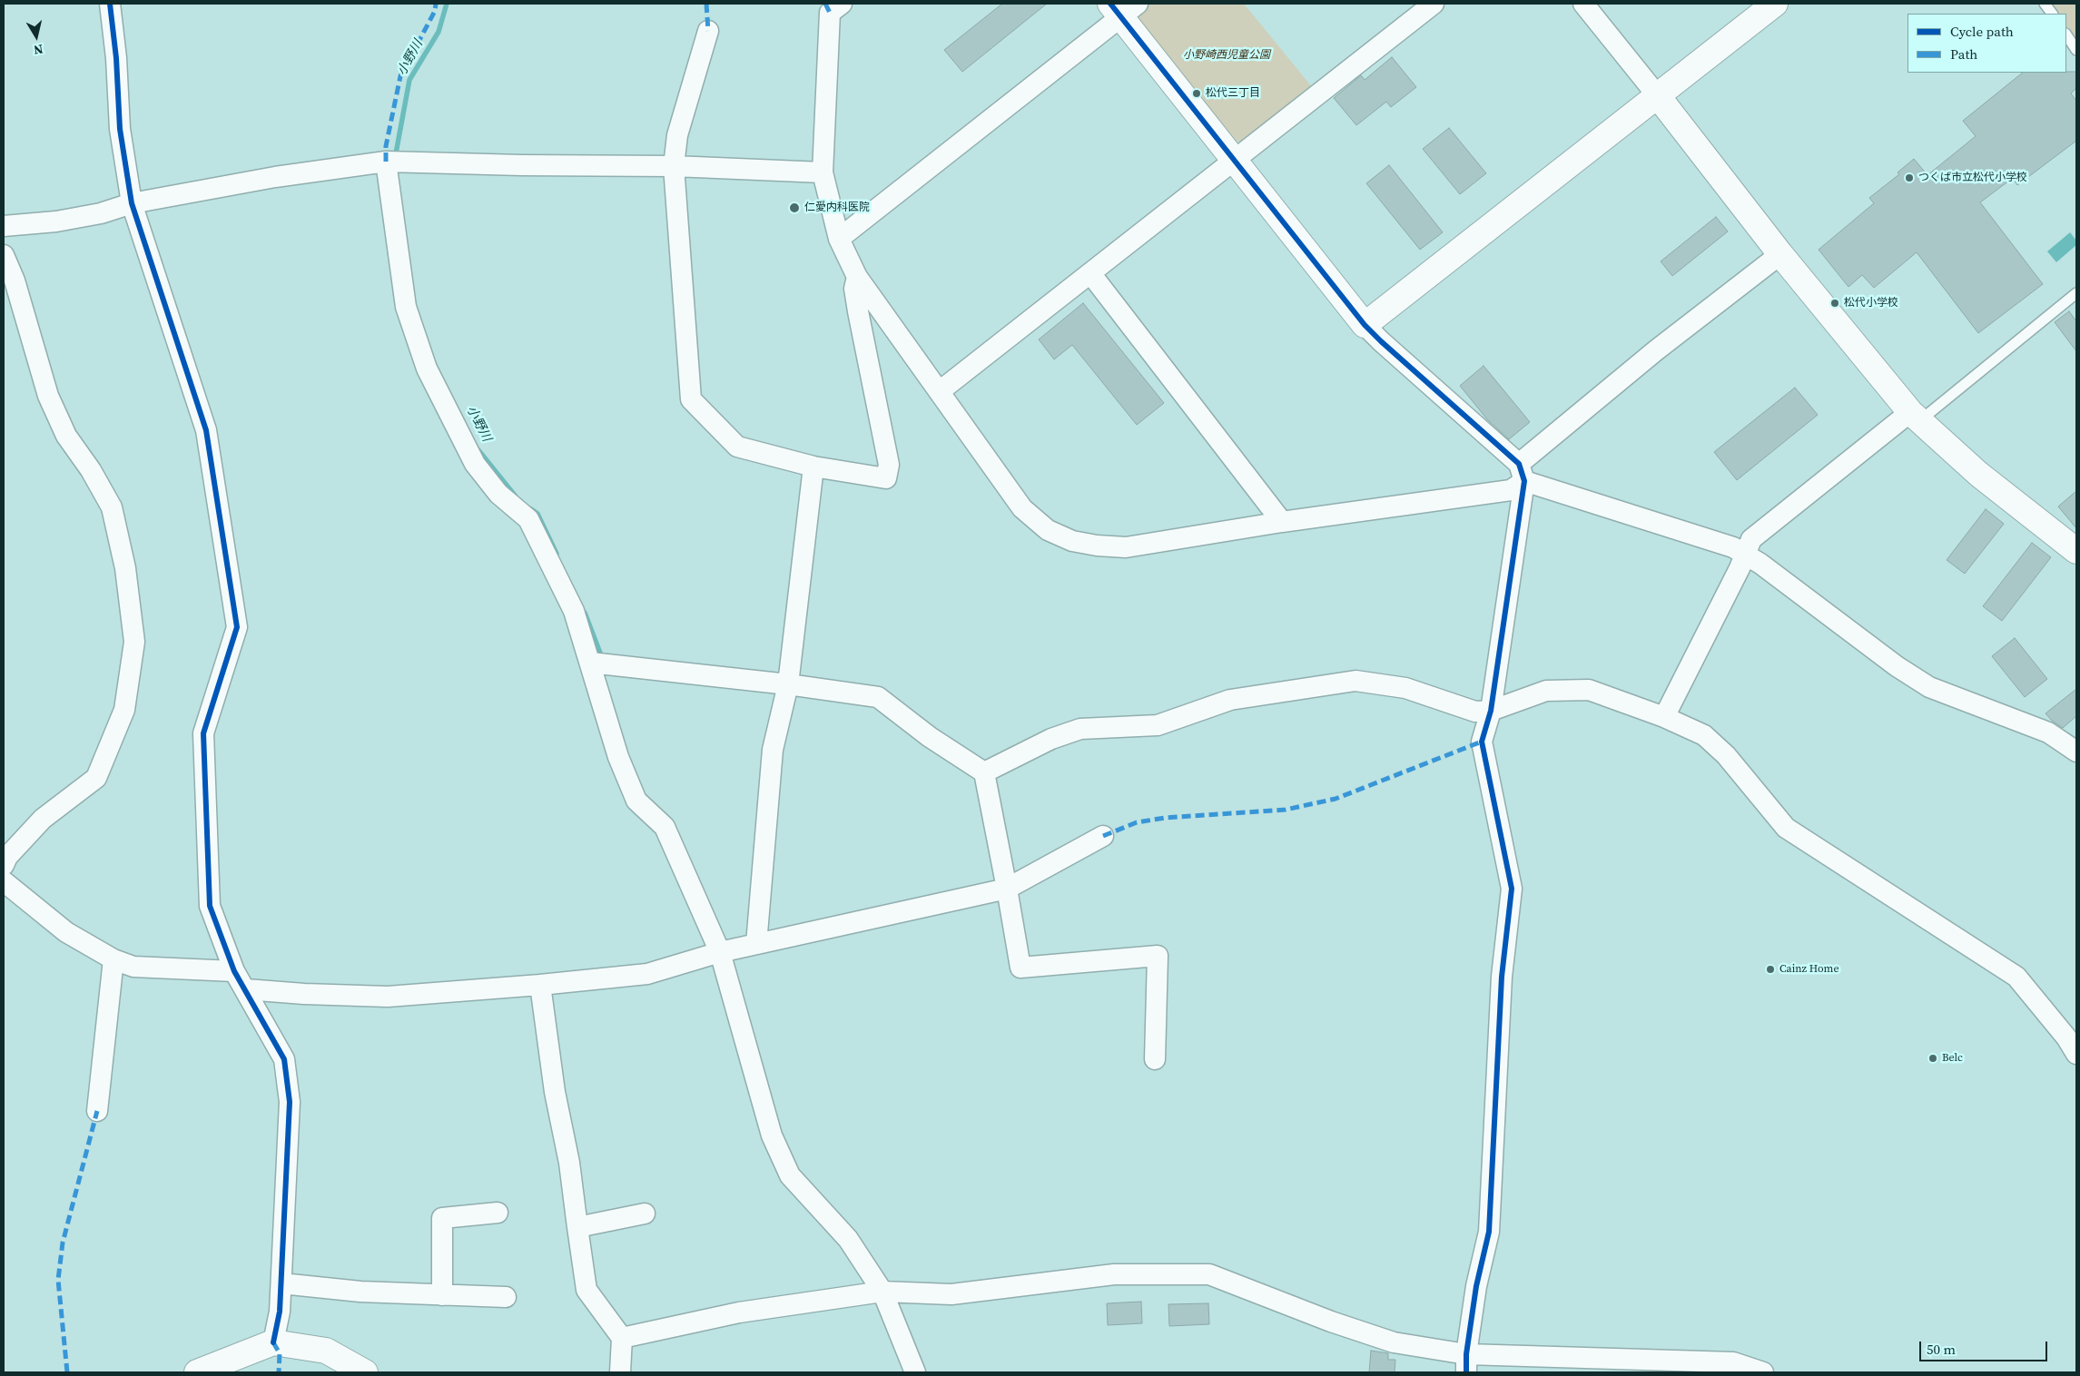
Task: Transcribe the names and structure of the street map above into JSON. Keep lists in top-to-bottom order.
{
  "water": ["小野川"],
  "parks": ["小野崎西児童公園"],
  "places": [
    "松代三丁目",
    "つくば市立松代小学校",
    "仁愛内科医院",
    "松代小学校",
    "Cainz Home",
    "Belc"
  ],
  "legend": ["Cycle path", "Path"],
  "scale_bar": "50 m",
  "north": "bottom"
}
